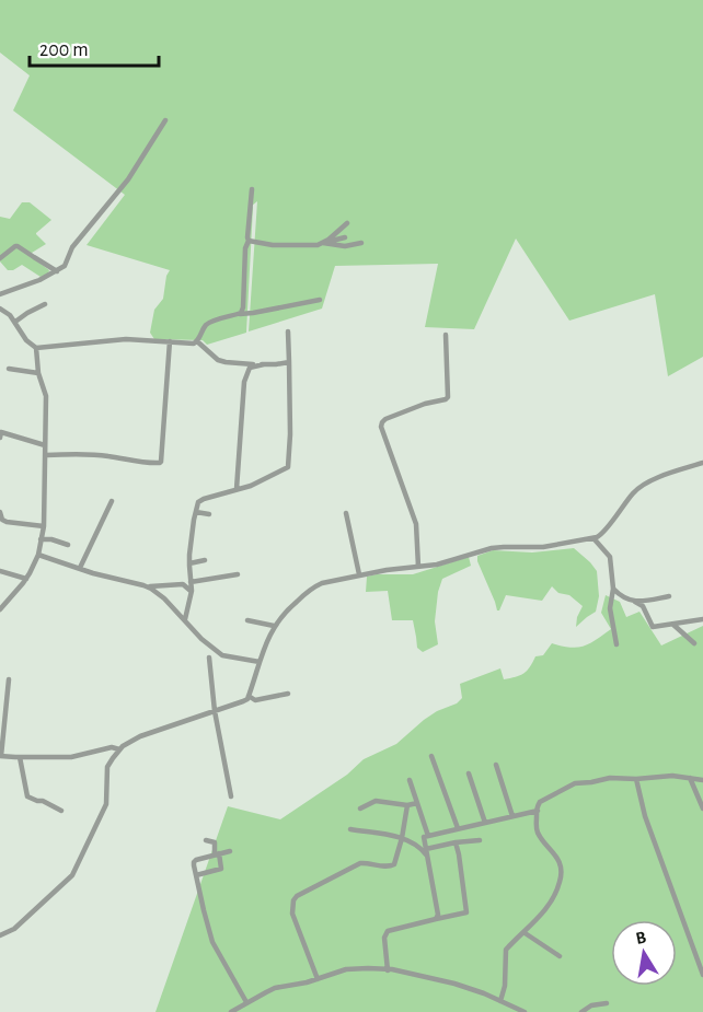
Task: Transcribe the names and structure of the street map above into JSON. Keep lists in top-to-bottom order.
{
  "scale_bar": "200 m",
  "north": "top"
}
